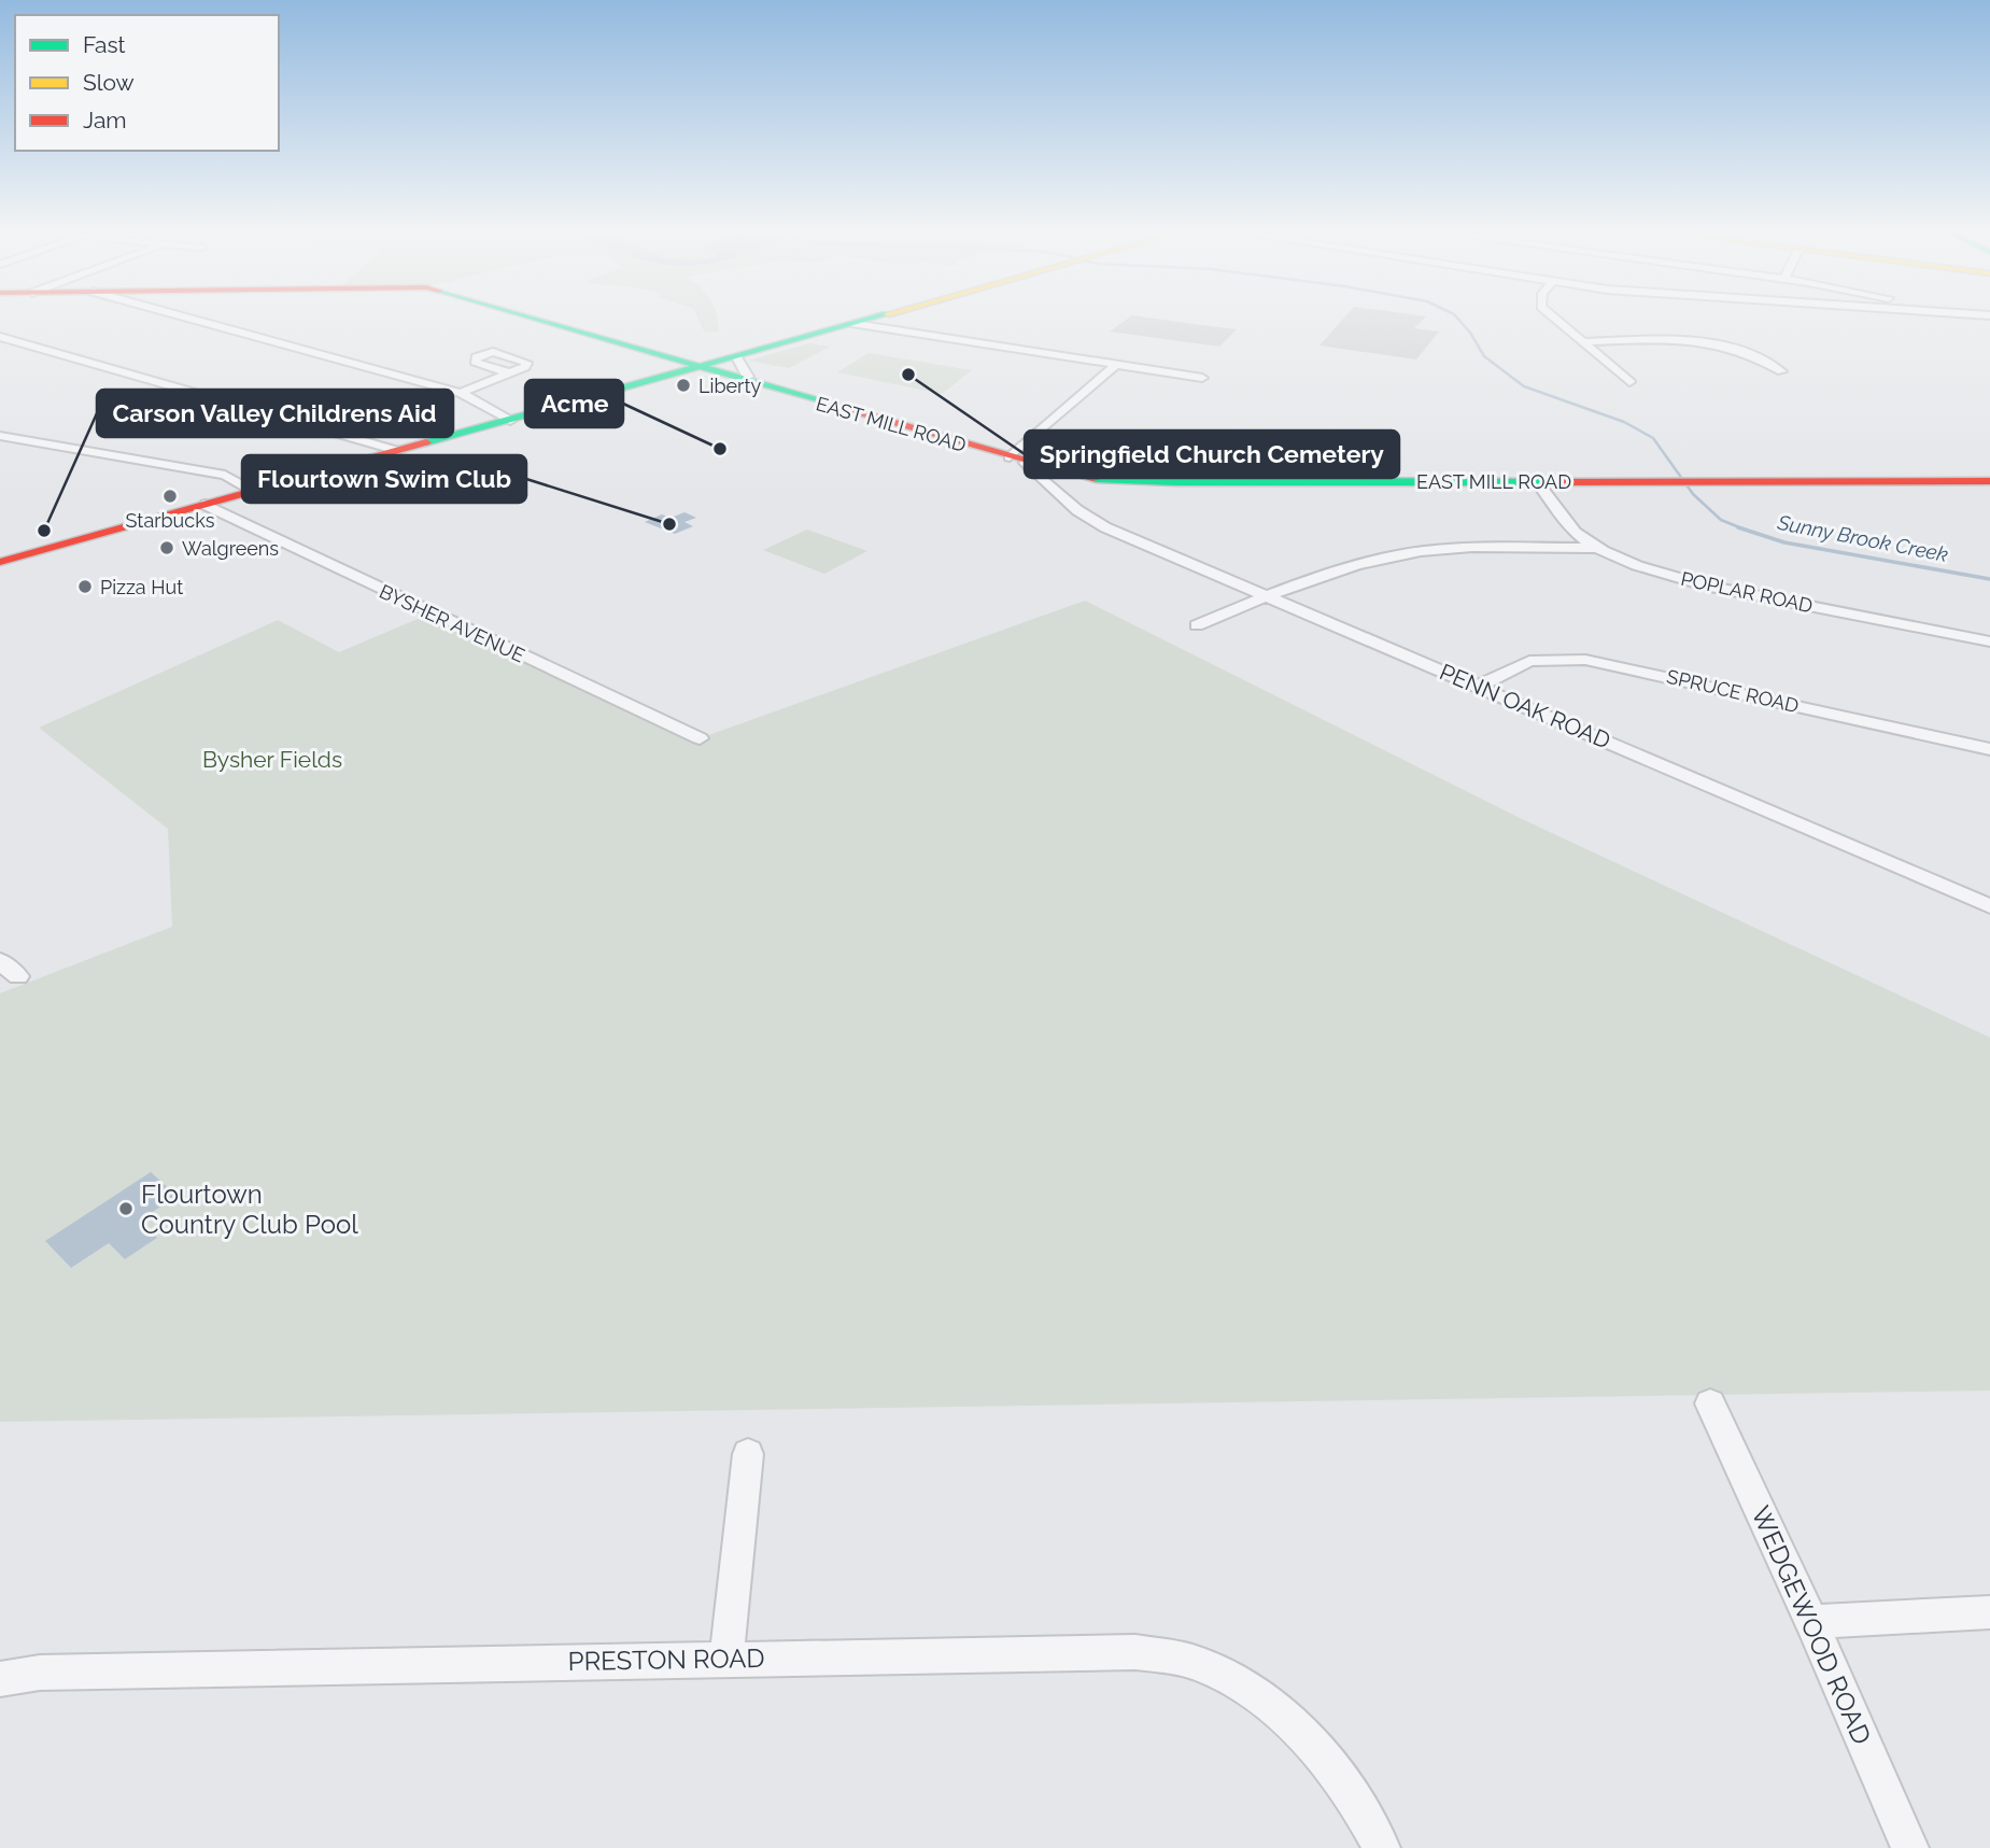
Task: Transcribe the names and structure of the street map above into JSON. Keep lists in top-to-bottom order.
{
  "streets": {
    "street": [
      "EAST MILL ROAD",
      "POPLAR ROAD",
      "BYSHER AVENUE",
      "SPRUCE ROAD",
      "PENN OAK ROAD",
      "WEDGEWOOD ROAD",
      "PRESTON ROAD"
    ]
  },
  "crossings": [
    ["EAST MILL ROAD", "POPLAR ROAD"],
    ["EAST MILL ROAD", "PENN OAK ROAD"],
    ["SPRUCE ROAD", "PENN OAK ROAD"]
  ],
  "water": ["Sunny Brook Creek"],
  "parks": ["Bysher Fields"],
  "places": [
    "Springfield Church Cemetery",
    "Liberty",
    "Acme",
    "Starbucks",
    "Flourtown Swim Club",
    "Carson Valley Childrens Aid",
    "Walgreens",
    "Pizza Hut",
    "Flourtown Country Club Pool"
  ],
  "legend": ["Fast", "Slow", "Jam"]
}
